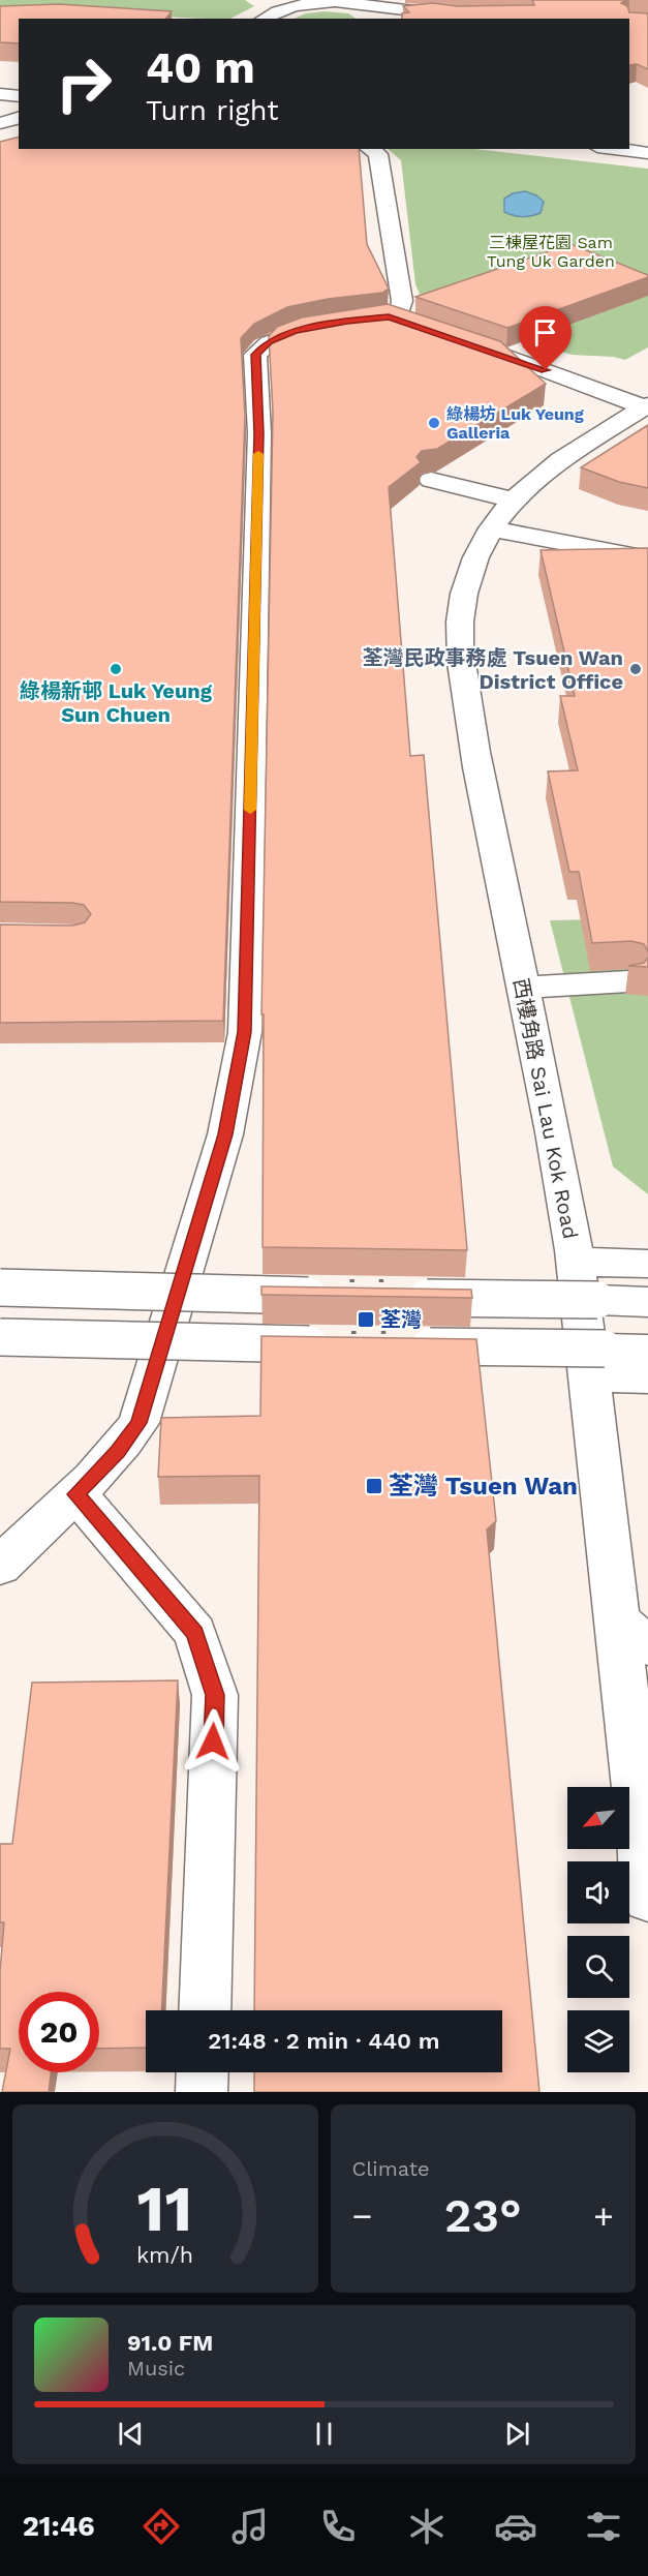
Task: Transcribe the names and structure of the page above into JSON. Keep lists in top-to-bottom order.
{
  "streets": {
    "street": ["西樓角路 Sai Lau Kok Road"]
  },
  "parks": ["三棟屋花園 Sam Tung Uk Garden"],
  "places": {
    "other": ["綠楊坊 Luk Yeung Galleria", "綠楊新邨 Luk Yeung Sun Chuen", "荃灣民政事務處 Tsuen Wan District Office"],
    "transit": ["荃灣", "荃灣 Tsuen Wan"]
  },
  "north": "bottom left",
  "page": {
    "turn": ["40 m", "Turn right"],
    "limit": "20",
    "trip": "21:48 · 2 min · 440 m",
    "tile": "Climate",
    "heat": ["−", "23°", "+"],
    "song": ["91.0 FM", "Music"],
    "tabs": "21:46",
    "gauge": ["11", "km/h"]
  }
}
